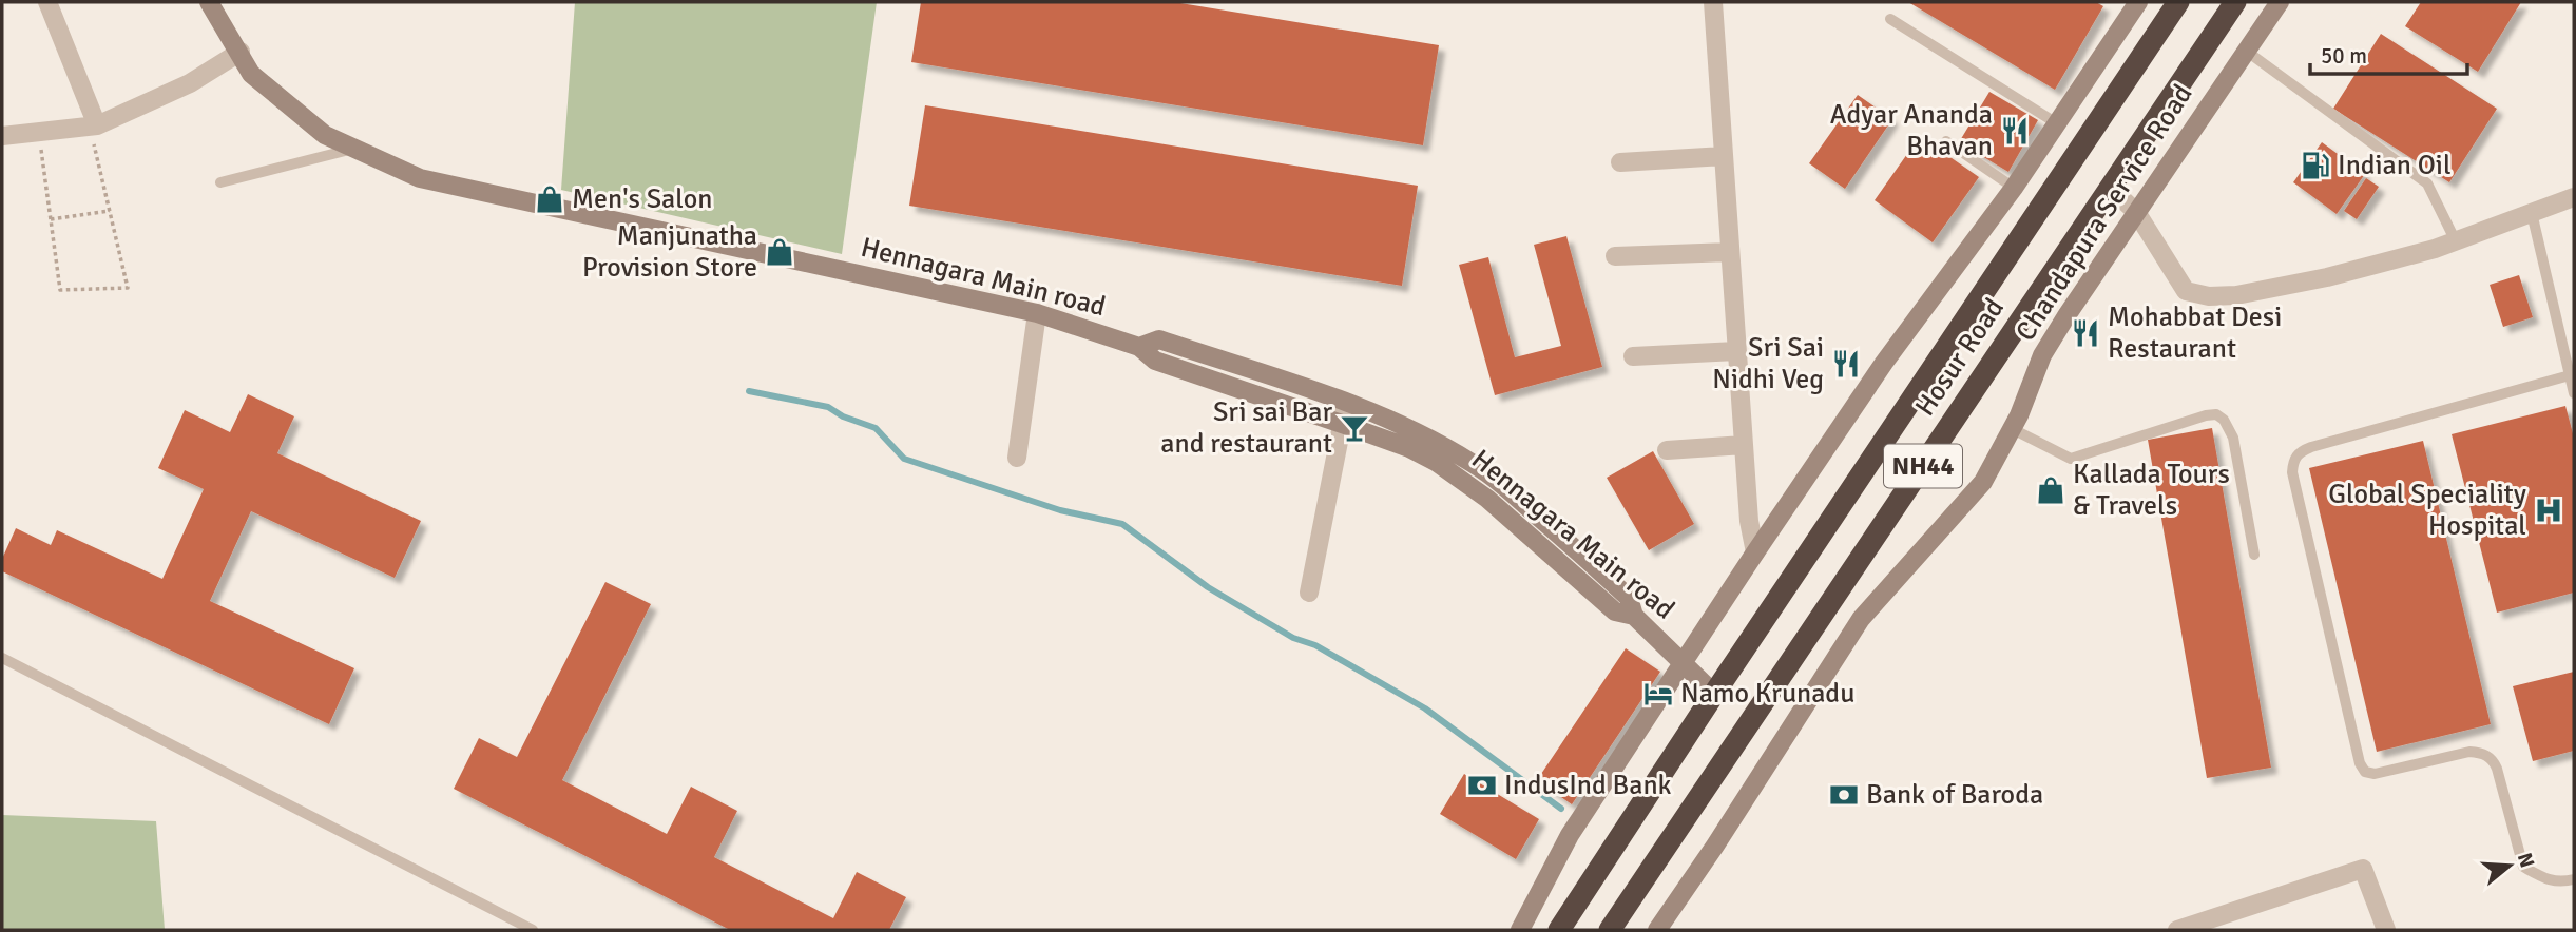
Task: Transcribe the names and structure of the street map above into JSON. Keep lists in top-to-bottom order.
{
  "streets": {
    "highway": ["Hosur Road", "NH44"],
    "street": ["Chandapura Service Road", "Hennagara Main road"]
  },
  "crossings": [
    ["Hennagara Main road", "Hosur Road"]
  ],
  "places": {
    "restaurant": ["Adyar Ananda Bhavan", "Mohabbat Desi Restaurant", "Sri Sai Nidhi Veg"],
    "fuel station": ["Indian Oil"],
    "shop": ["Men's Salon", "Manjunatha Provision Store", "Kallada Tours & Travels"],
    "bar": ["Sri sai Bar and restaurant"],
    "hospital": ["Global Speciality Hospital"],
    "hotel": ["Namo Krunadu"],
    "bank": ["IndusInd Bank", "Bank of Baroda"]
  },
  "scale_bar": "50 m",
  "north": "right"
}
